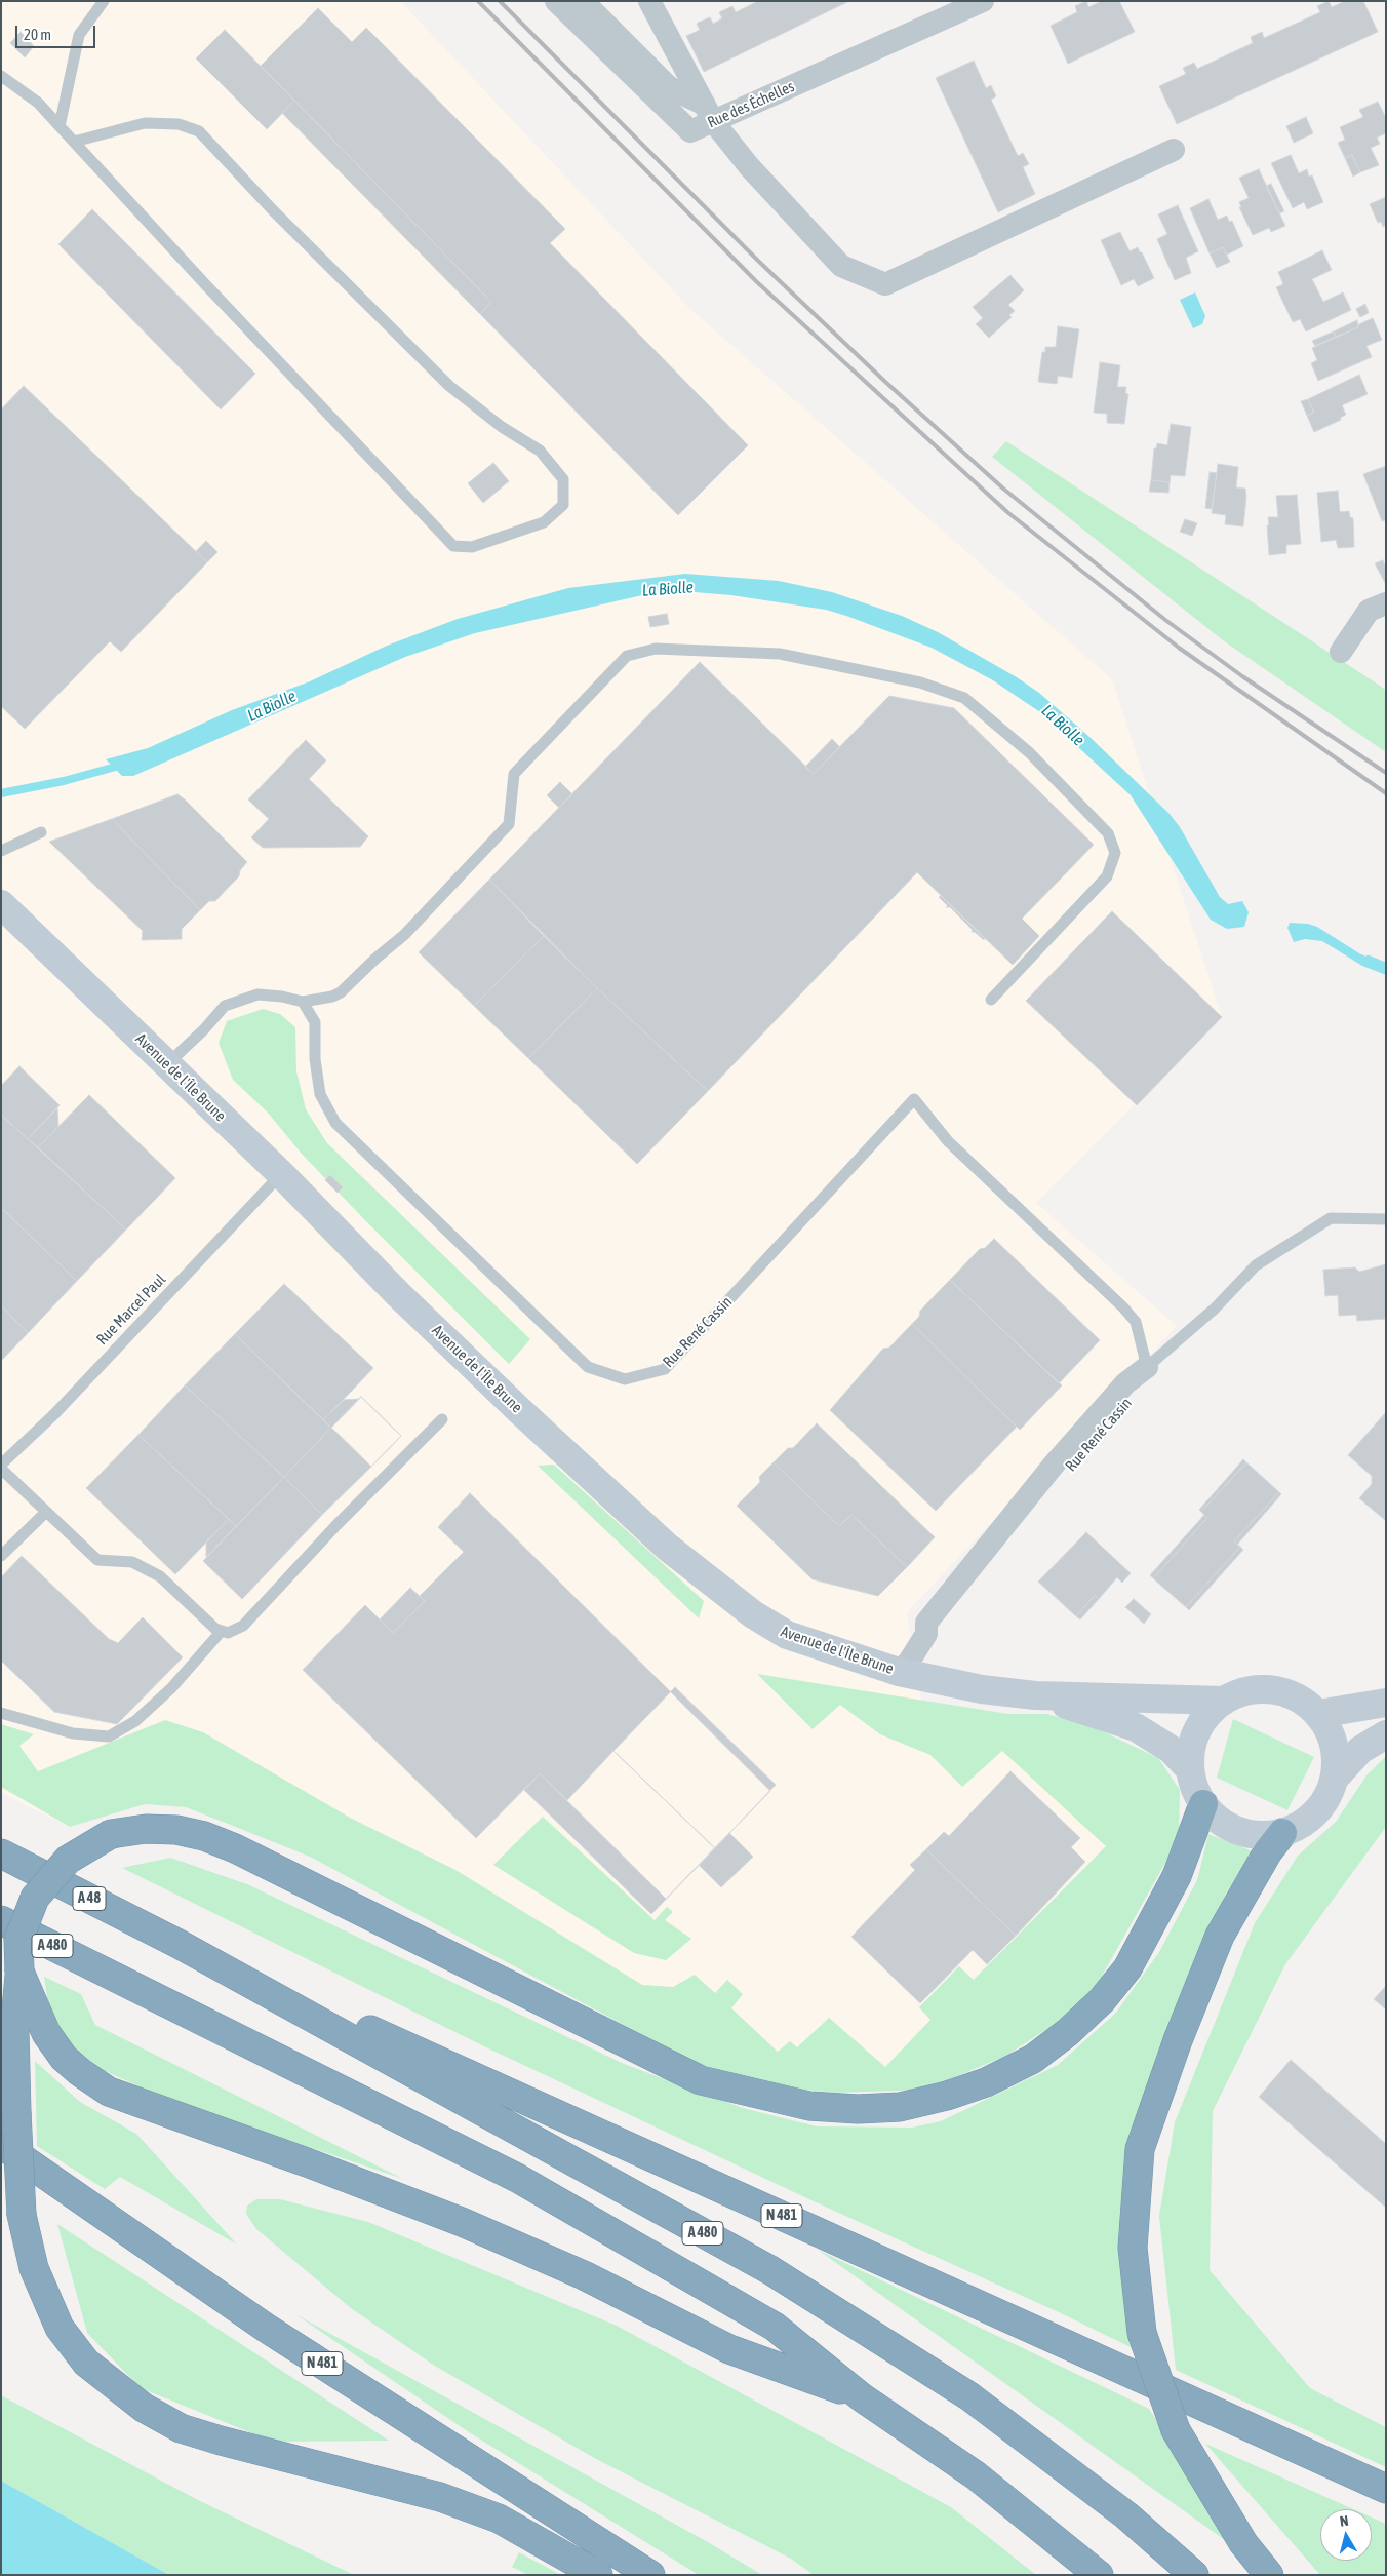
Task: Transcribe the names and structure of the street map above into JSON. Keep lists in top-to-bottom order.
{
  "streets": {
    "highway": ["A 48", "A 480", "N 481"],
    "street": ["Rue des Échelles", "Avenue de l'Île Brune", "Rue René Cassin"],
    "lane": ["Rue Marcel Paul"]
  },
  "crossings": [
    ["Avenue de l'Île Brune", "Rue Marcel Paul"],
    ["Avenue de l'Île Brune", "Rue René Cassin"],
    ["A 48", "A 480"],
    ["A 48", "N 481"],
    ["A 480", "N 481"]
  ],
  "water": ["La Biolle"],
  "scale_bar": "20 m",
  "north": "top"
}
